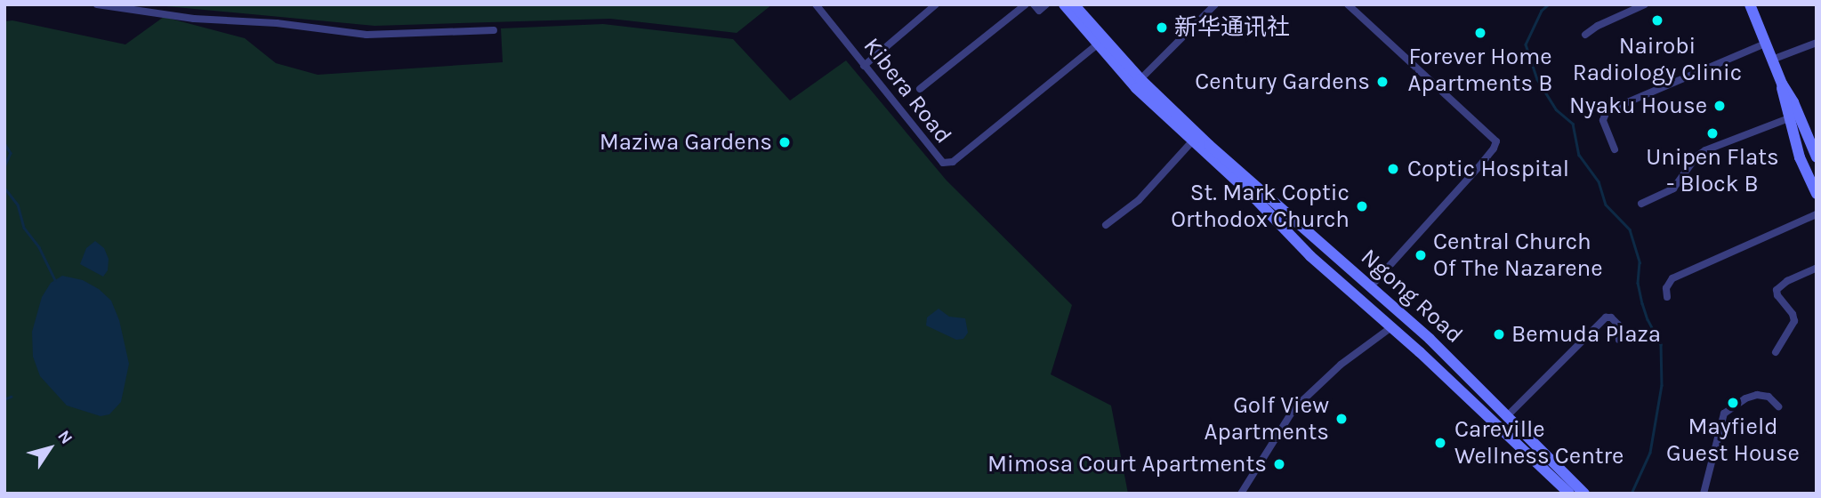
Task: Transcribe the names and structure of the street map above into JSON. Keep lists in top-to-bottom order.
{
  "streets": {
    "main road": ["Ngong Road"],
    "street": ["Kibera Road"]
  },
  "crossings": [
    ["Kibera Road", "Ngong Road"]
  ],
  "places": [
    "Nairobi Radiology Clinic",
    "新华通讯社",
    "Forever Home Apartments B",
    "Century Gardens",
    "Nyaku House",
    "Unipen Flats - Block B",
    "Maziwa Gardens",
    "Coptic Hospital",
    "St. Mark Coptic Orthodox Church",
    "Central Church Of The Nazarene",
    "Bemuda Plaza",
    "Mayfield Guest House",
    "Golf View Apartments",
    "Careville Wellness Centre",
    "Mimosa Court Apartments"
  ],
  "north": "top right"
}
